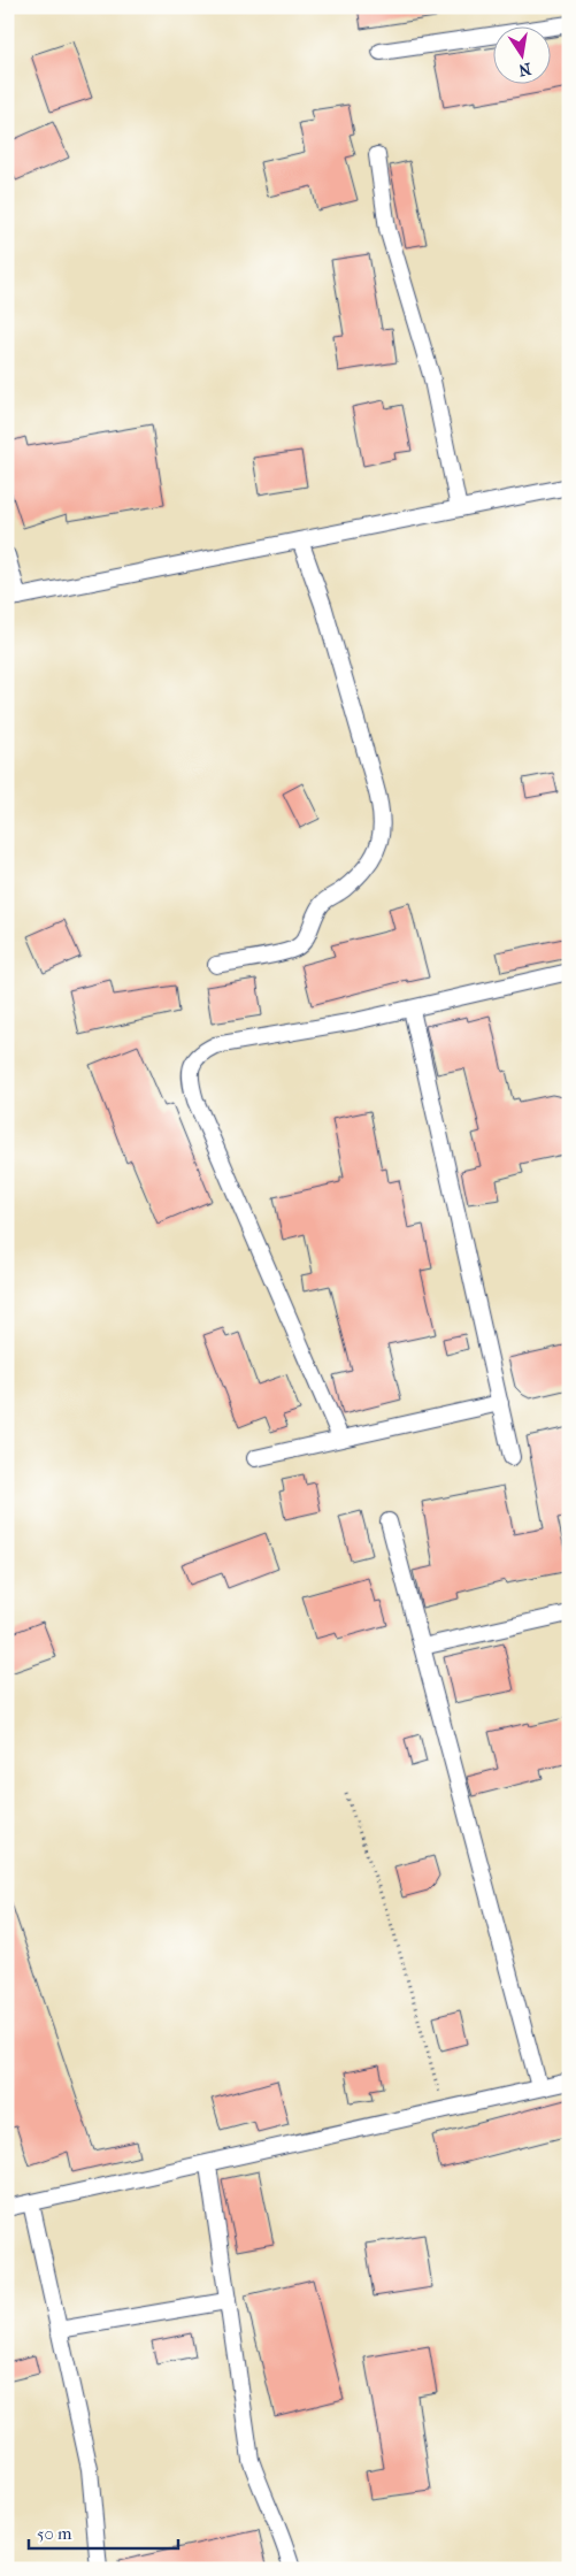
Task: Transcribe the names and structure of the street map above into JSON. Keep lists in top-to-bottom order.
{
  "scale_bar": "50 m",
  "north": "bottom"
}
